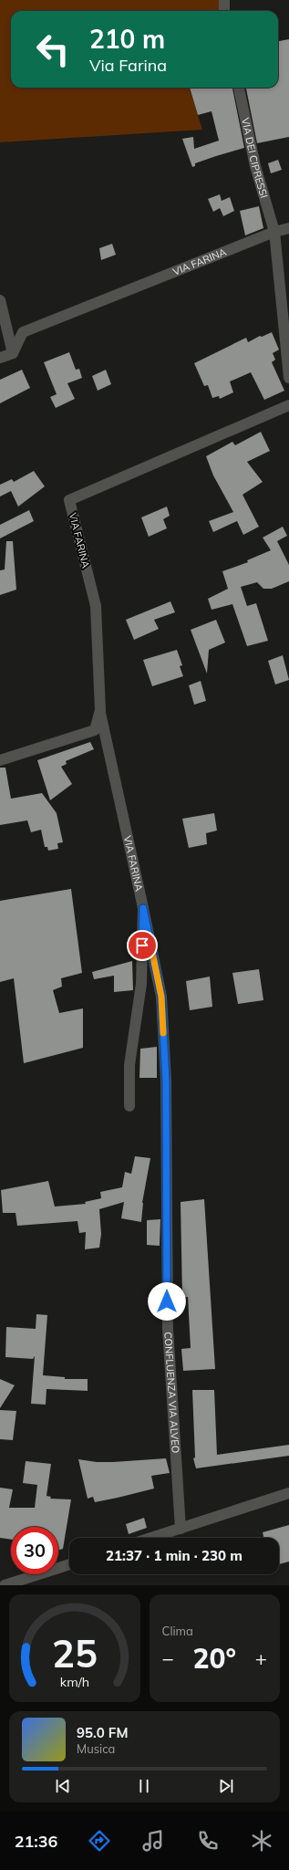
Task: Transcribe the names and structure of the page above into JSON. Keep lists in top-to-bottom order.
{
  "streets": {
    "street": ["VIA DEI CIPRESSI", "VIA FARINA", "CONFLUENZA VIA ALVEO"]
  },
  "crossings": [
    ["VIA DEI CIPRESSI", "VIA FARINA"],
    ["VIA FARINA", "CONFLUENZA VIA ALVEO"]
  ],
  "page": {
    "turn": ["210 m", "Via Farina"],
    "limit": "30",
    "trip": "21:37 · 1 min · 230 m",
    "tile": "Clima",
    "heat": ["−", "20°", "+"],
    "song": ["95.0 FM", "Musica"],
    "tabs": "21:36",
    "gauge": ["25", "km/h"]
  }
}
